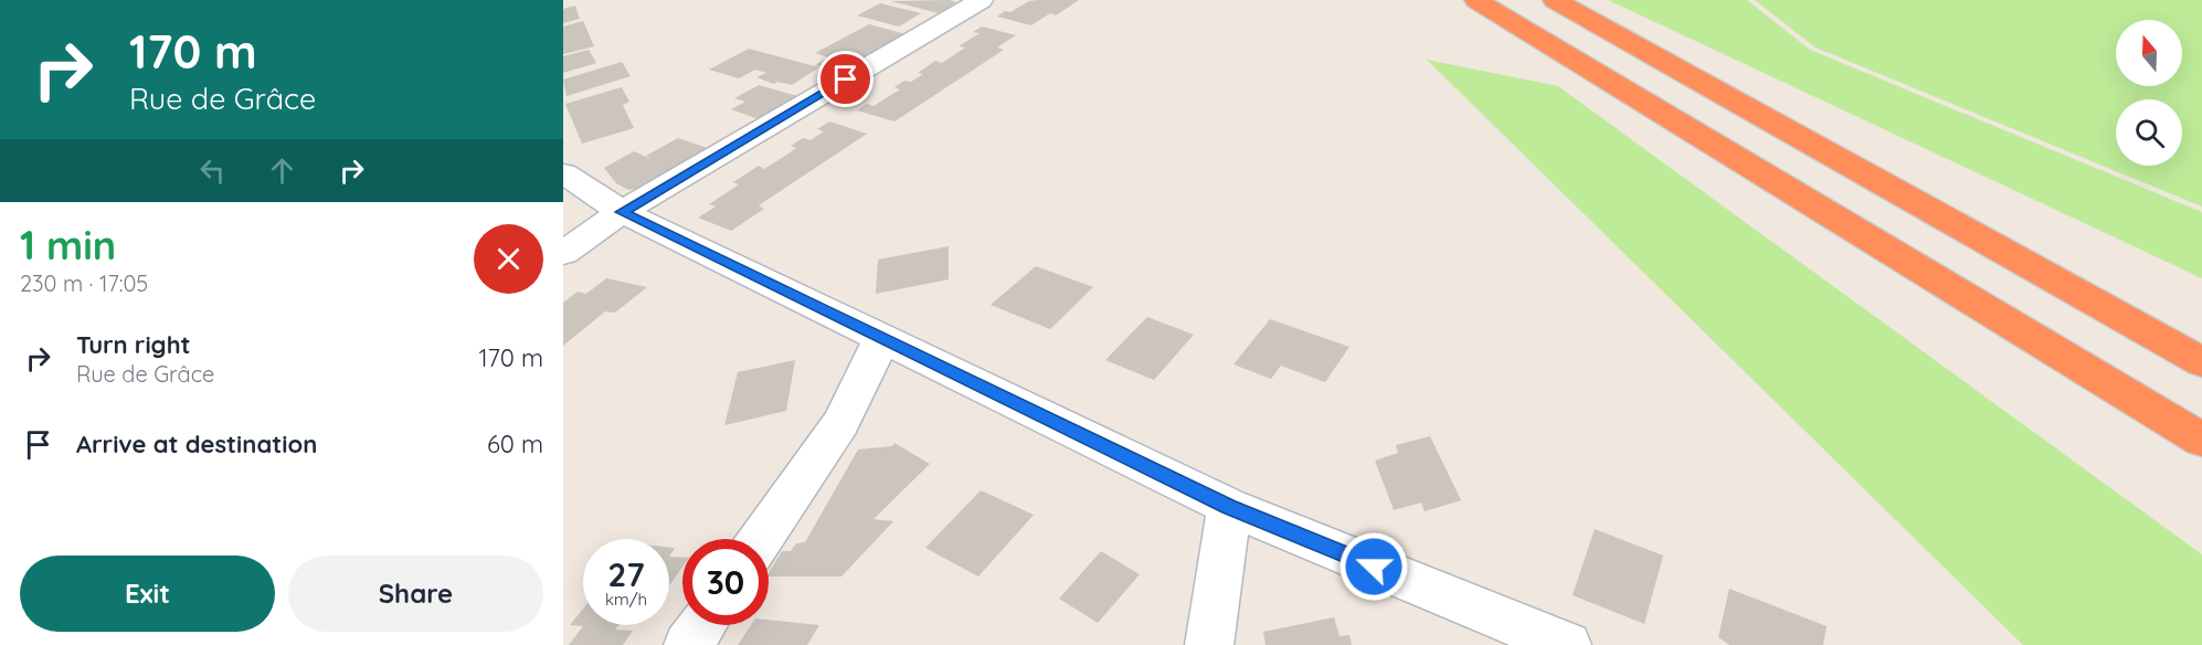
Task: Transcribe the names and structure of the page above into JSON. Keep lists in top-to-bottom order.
{
  "north": "top",
  "page": {
    "turn": ["170 m", "Rue de Grâce"],
    "heading": ["1 min", "230 m · 17:05"],
    "list": [
      {
        "name": "Turn right",
        "note": "Rue de Grâce",
        "value": "170 m"
      },
      {
        "name": "Arrive at destination",
        "value": "60 m"
      }
    ],
    "speed": "27 km/h",
    "limit": "30",
    "buttons": ["Exit", "Share"]
  }
}
